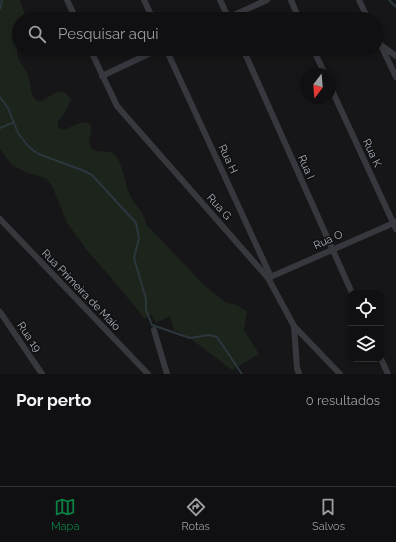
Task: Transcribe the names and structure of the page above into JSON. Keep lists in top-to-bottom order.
{
  "streets": {
    "street": [
      "Rua K",
      "Rua H",
      "Rua I",
      "Rua G",
      "Rua O",
      "Rua Primeira de Maio",
      "Rua 19"
    ]
  },
  "crossings": [
    ["Rua K", "Rua O"],
    ["Rua H", "Rua G"],
    ["Rua H", "Rua O"],
    ["Rua I", "Rua O"],
    ["Rua G", "Rua O"]
  ],
  "north": "bottom",
  "page": {
    "search": "Pesquisar aqui",
    "heading": ["Por perto", "0 resultados"],
    "nav": ["Mapa", "Rotas", "Salvos"]
  }
}
